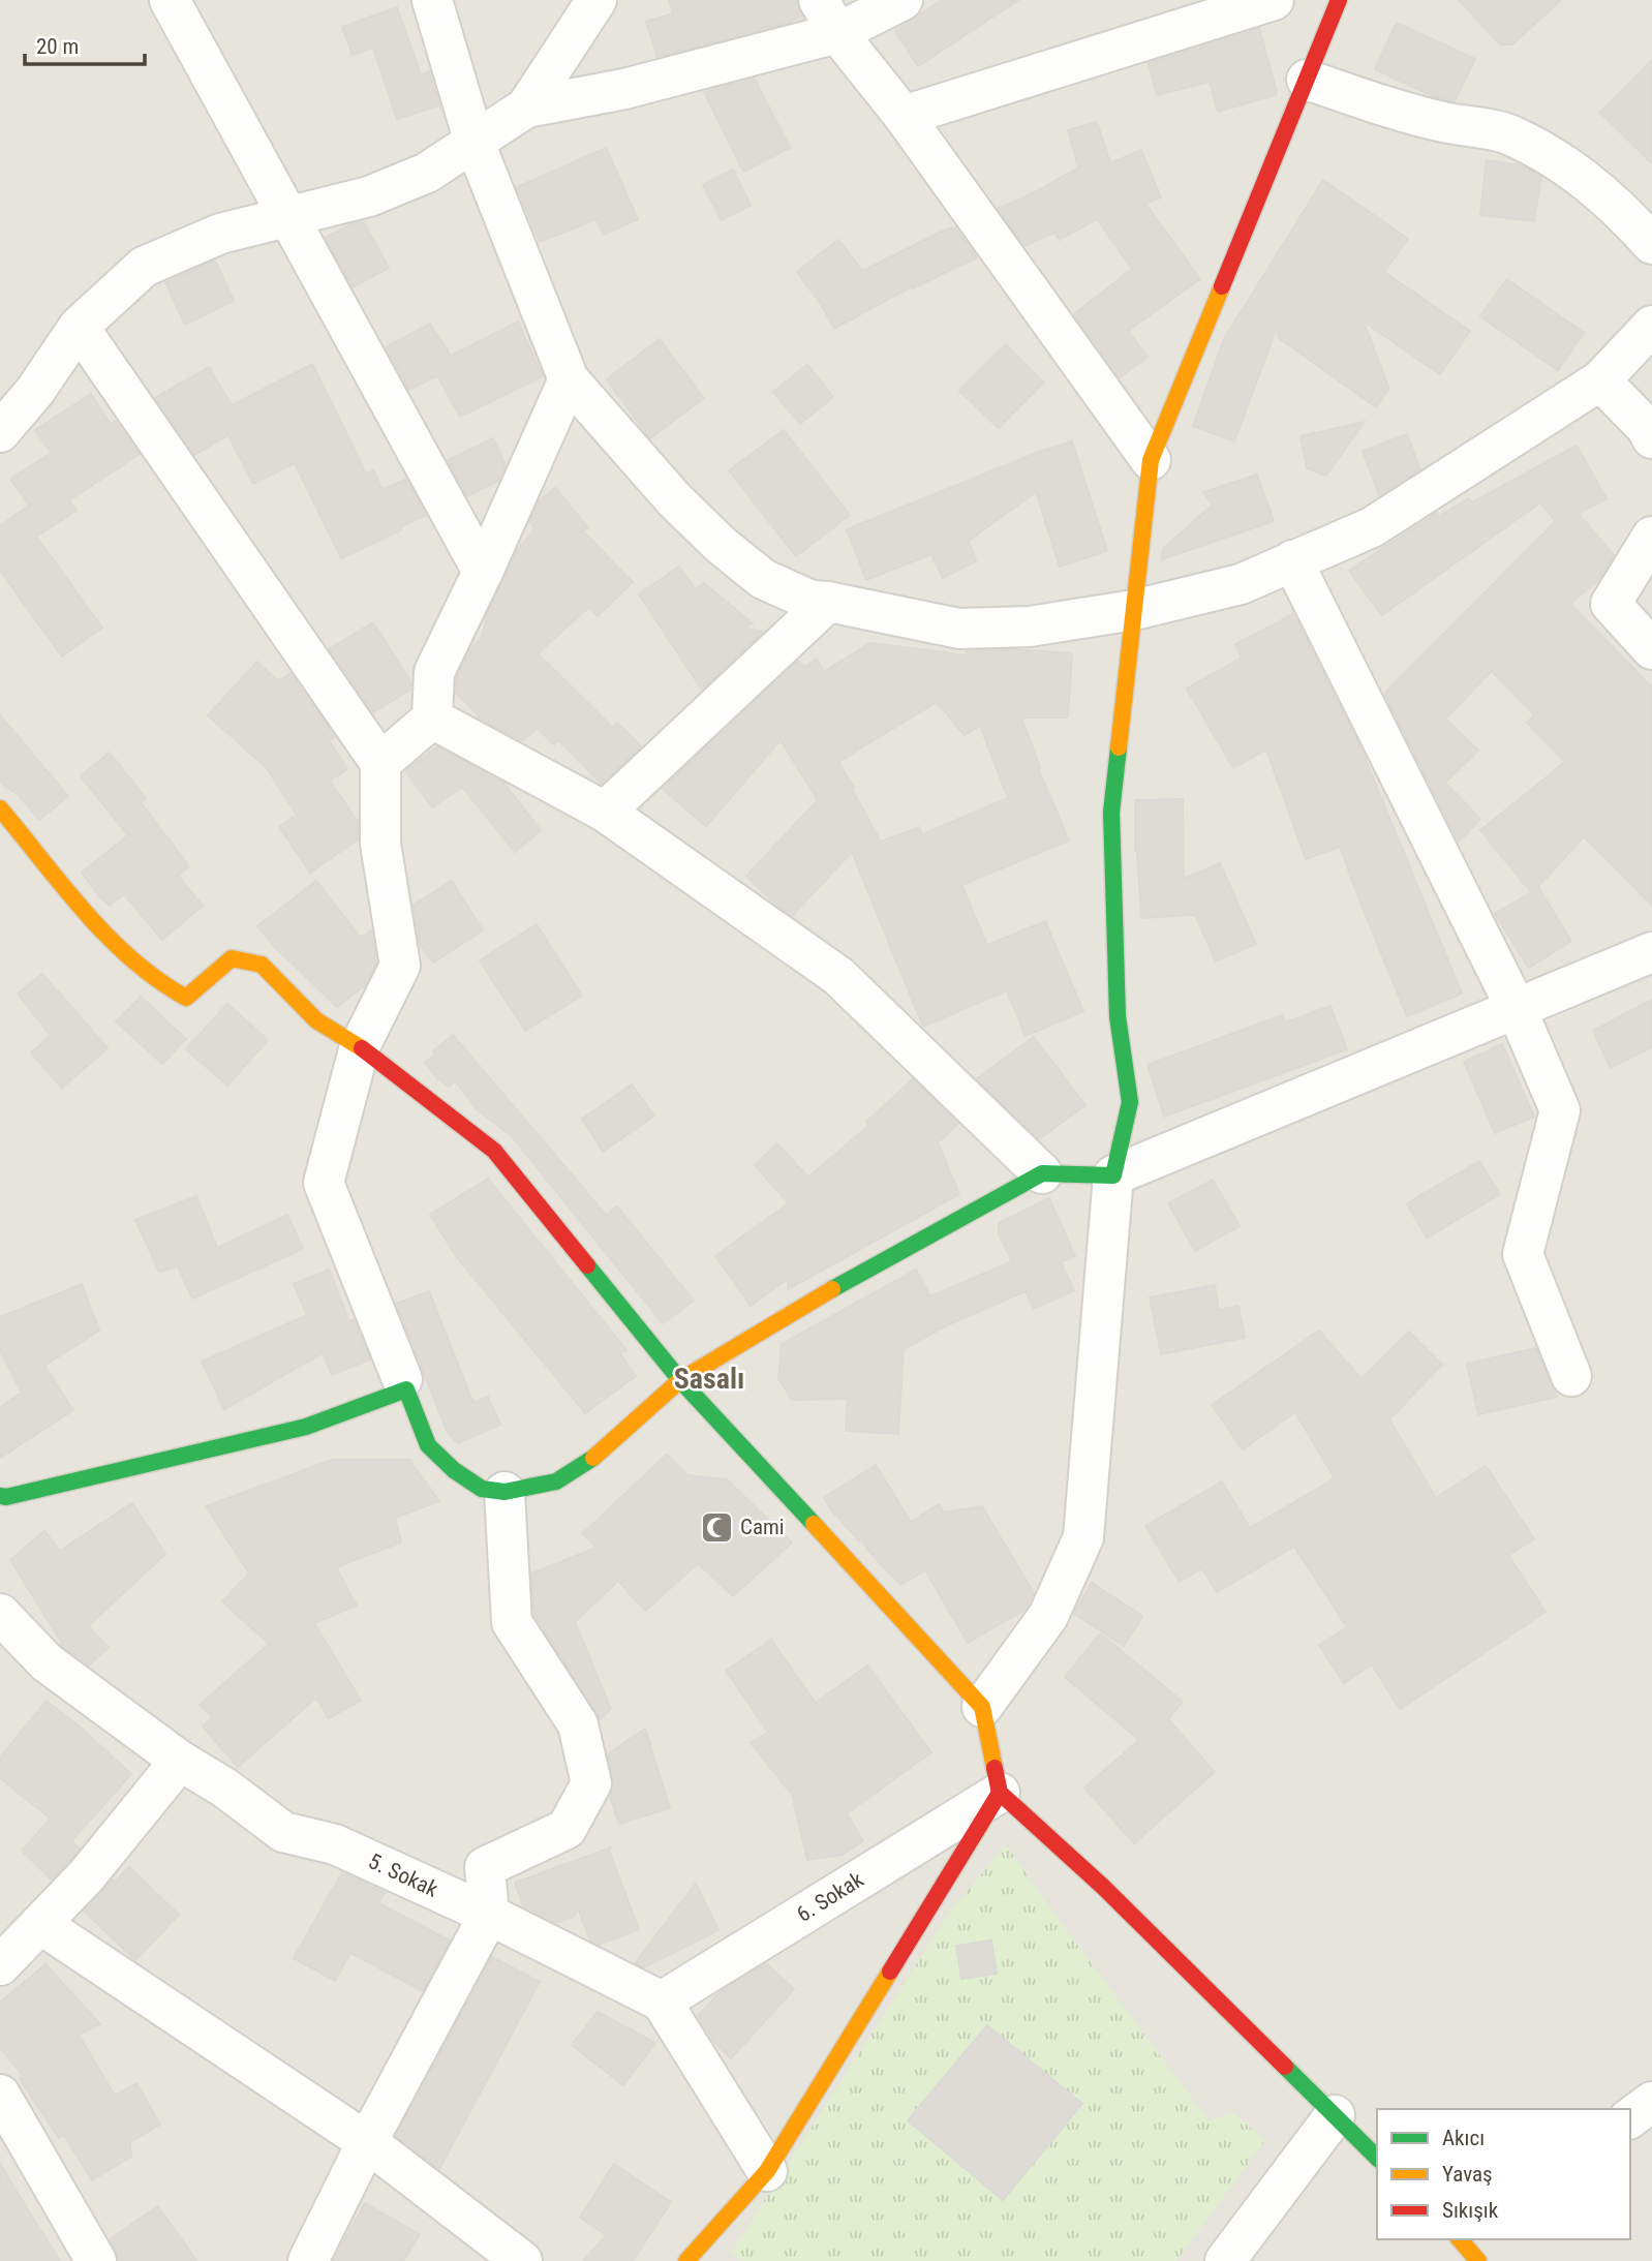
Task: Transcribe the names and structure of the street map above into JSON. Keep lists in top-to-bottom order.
{
  "streets": {
    "street": ["5. Sokak", "6. Sokak"]
  },
  "crossings": [
    ["5. Sokak", "6. Sokak"]
  ],
  "districts": ["Sasalı"],
  "places": {
    "mosque": ["Cami"]
  },
  "legend": ["Akıcı", "Yavaş", "Sıkışık"],
  "scale_bar": "20 m"
}
